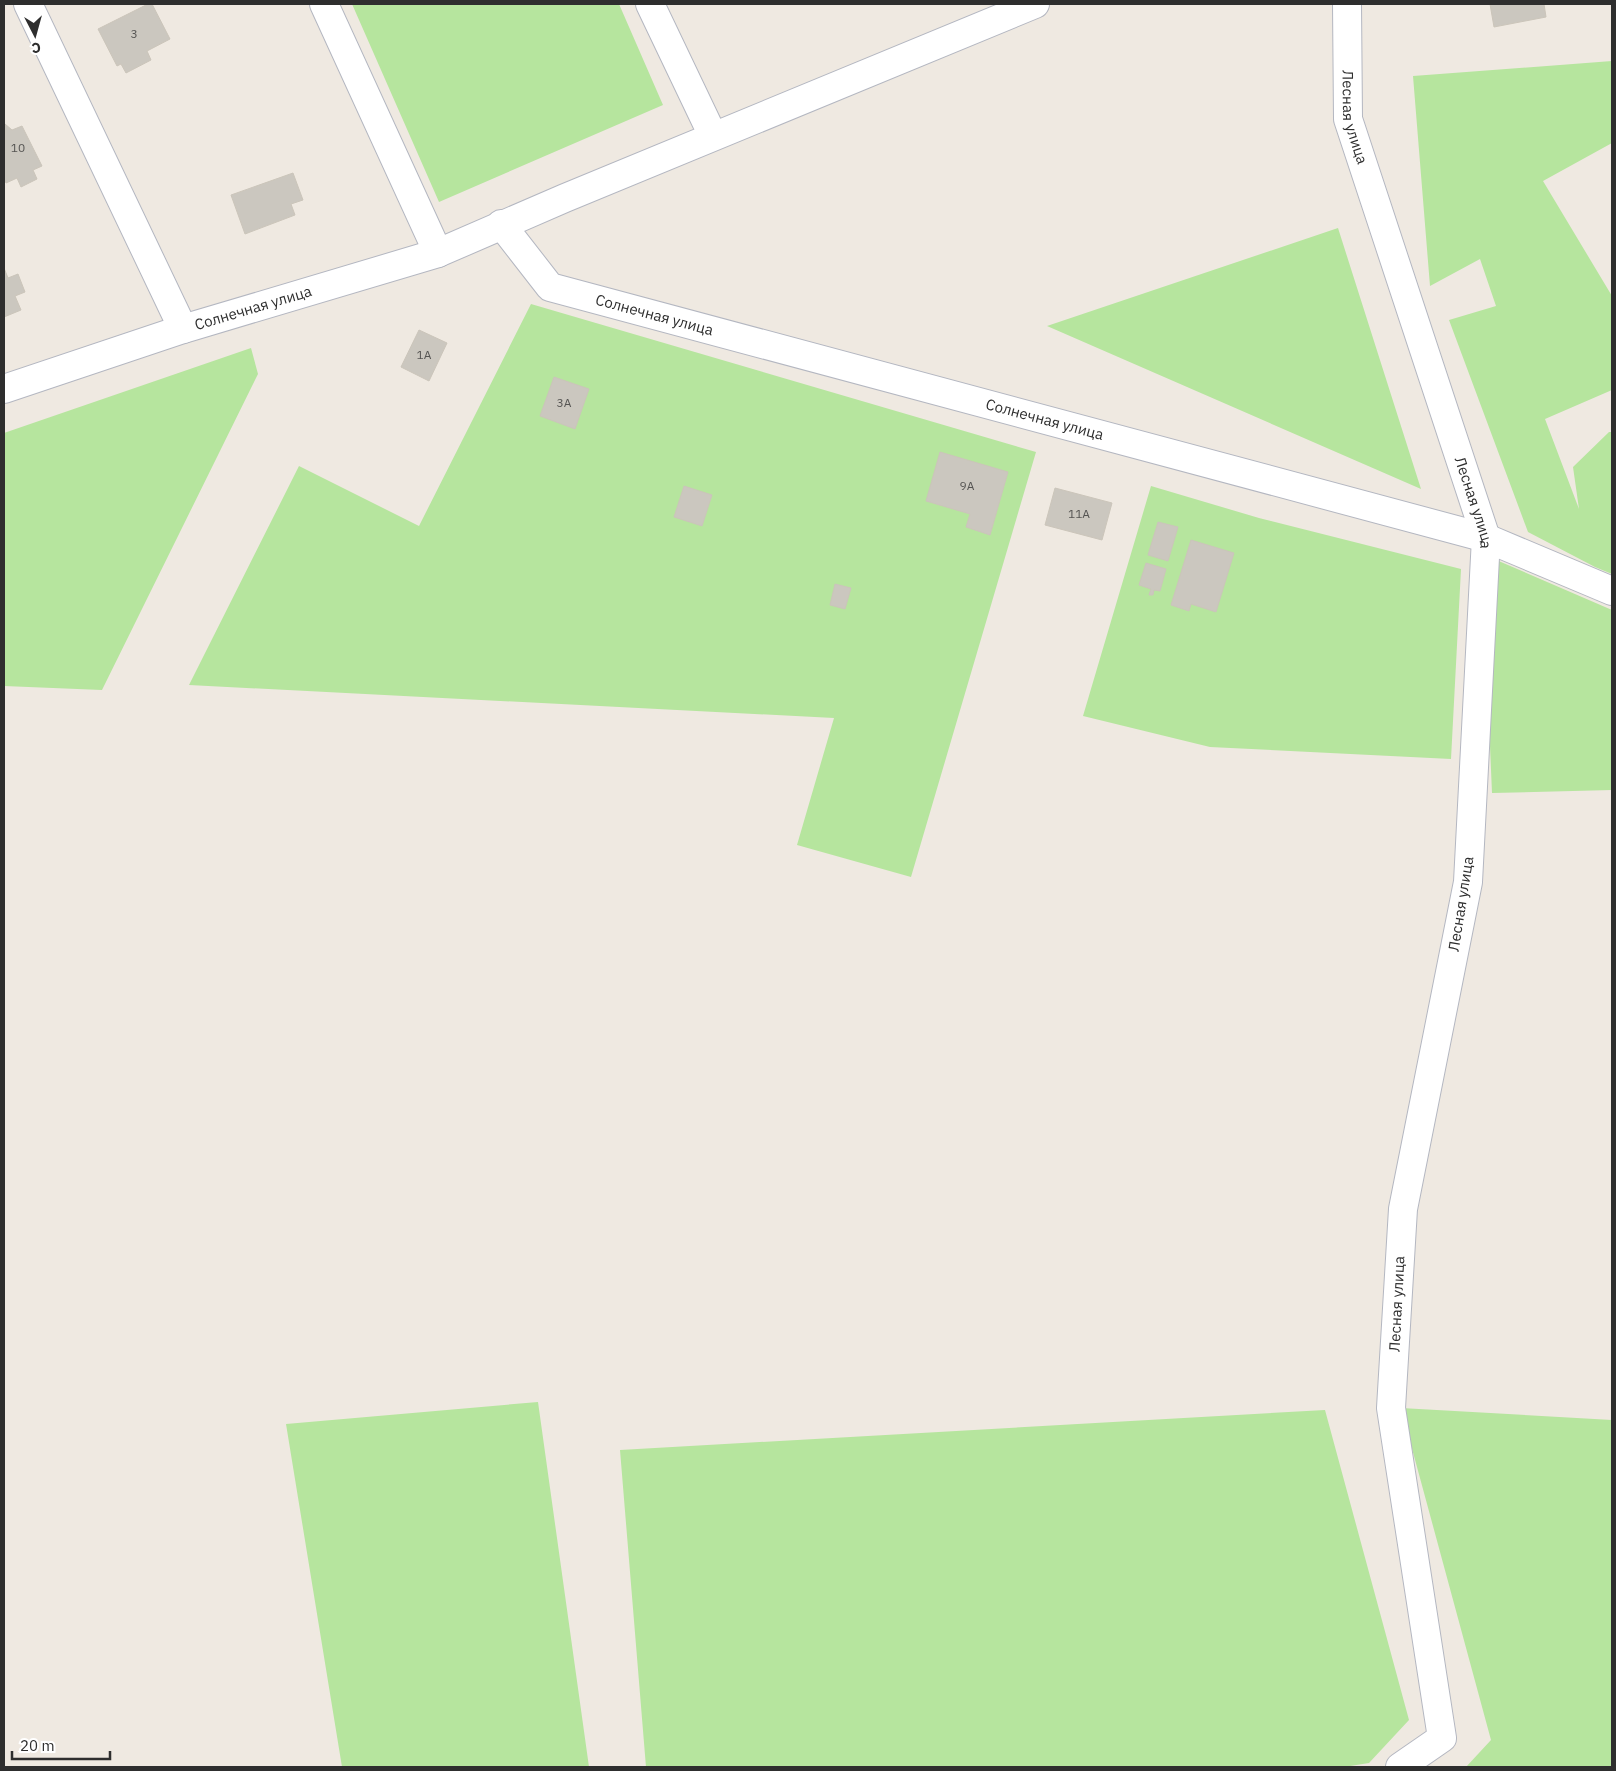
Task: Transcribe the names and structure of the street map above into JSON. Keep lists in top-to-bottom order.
{
  "streets": {
    "street": ["Лесная улица", "Солнечная улица"]
  },
  "crossings": [
    ["Лесная улица", "Солнечная улица"]
  ],
  "house_numbers": [
    "3",
    "10",
    "1А",
    "3А",
    "9А",
    "11А"
  ],
  "scale_bar": "20 m",
  "north": "bottom"
}
